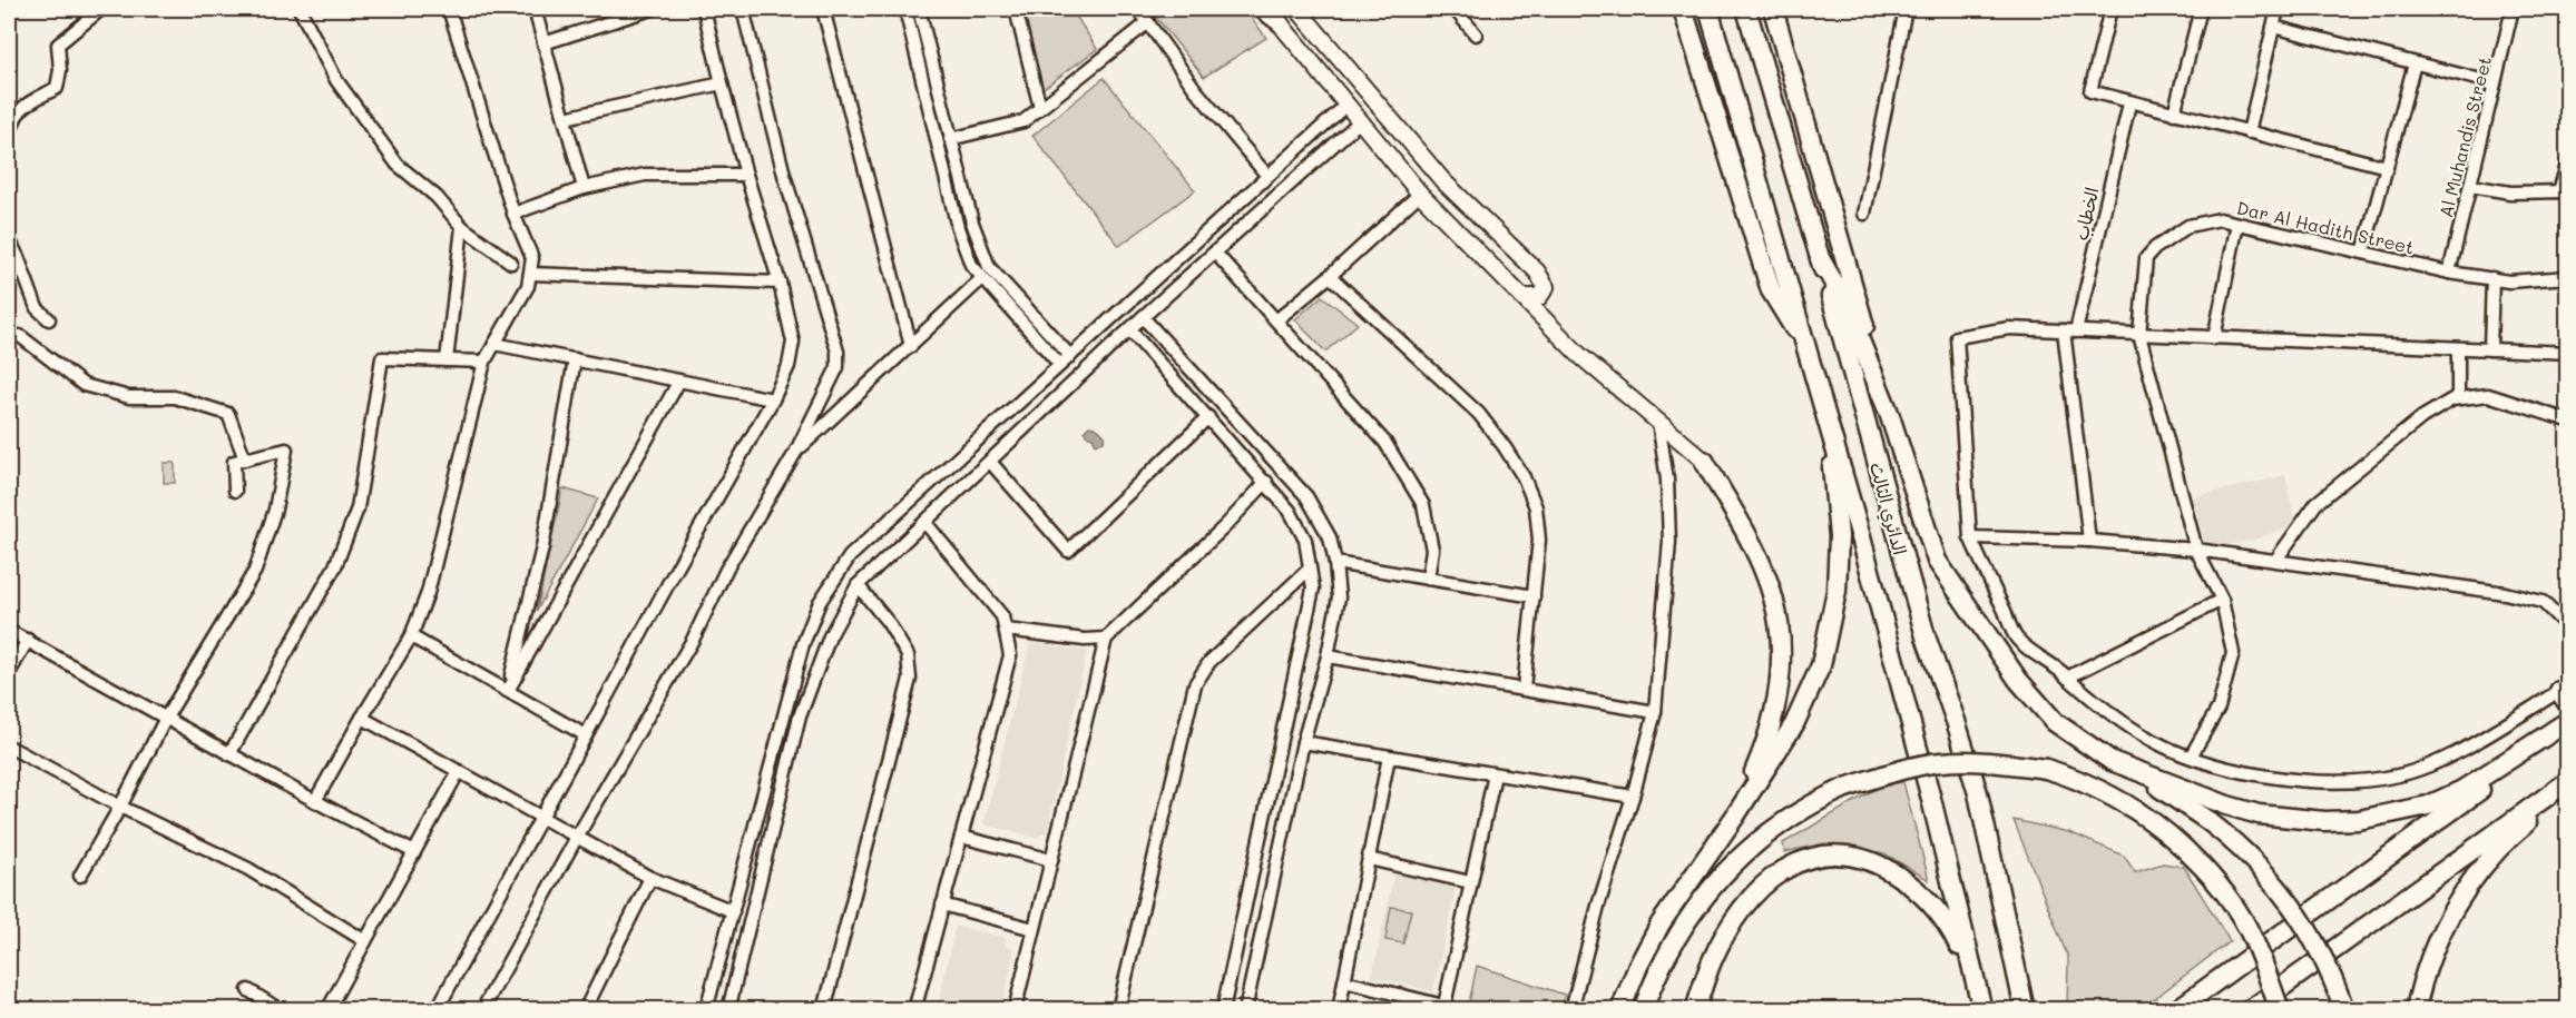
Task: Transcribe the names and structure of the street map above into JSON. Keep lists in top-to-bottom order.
{
  "streets": {
    "highway": ["الدائري الثالث"],
    "street": ["Al Muhandis Street", "الخطاب", "Dar Al Hadith Street"]
  },
  "crossings": [
    ["Al Muhandis Street", "Dar Al Hadith Street"]
  ]
}
